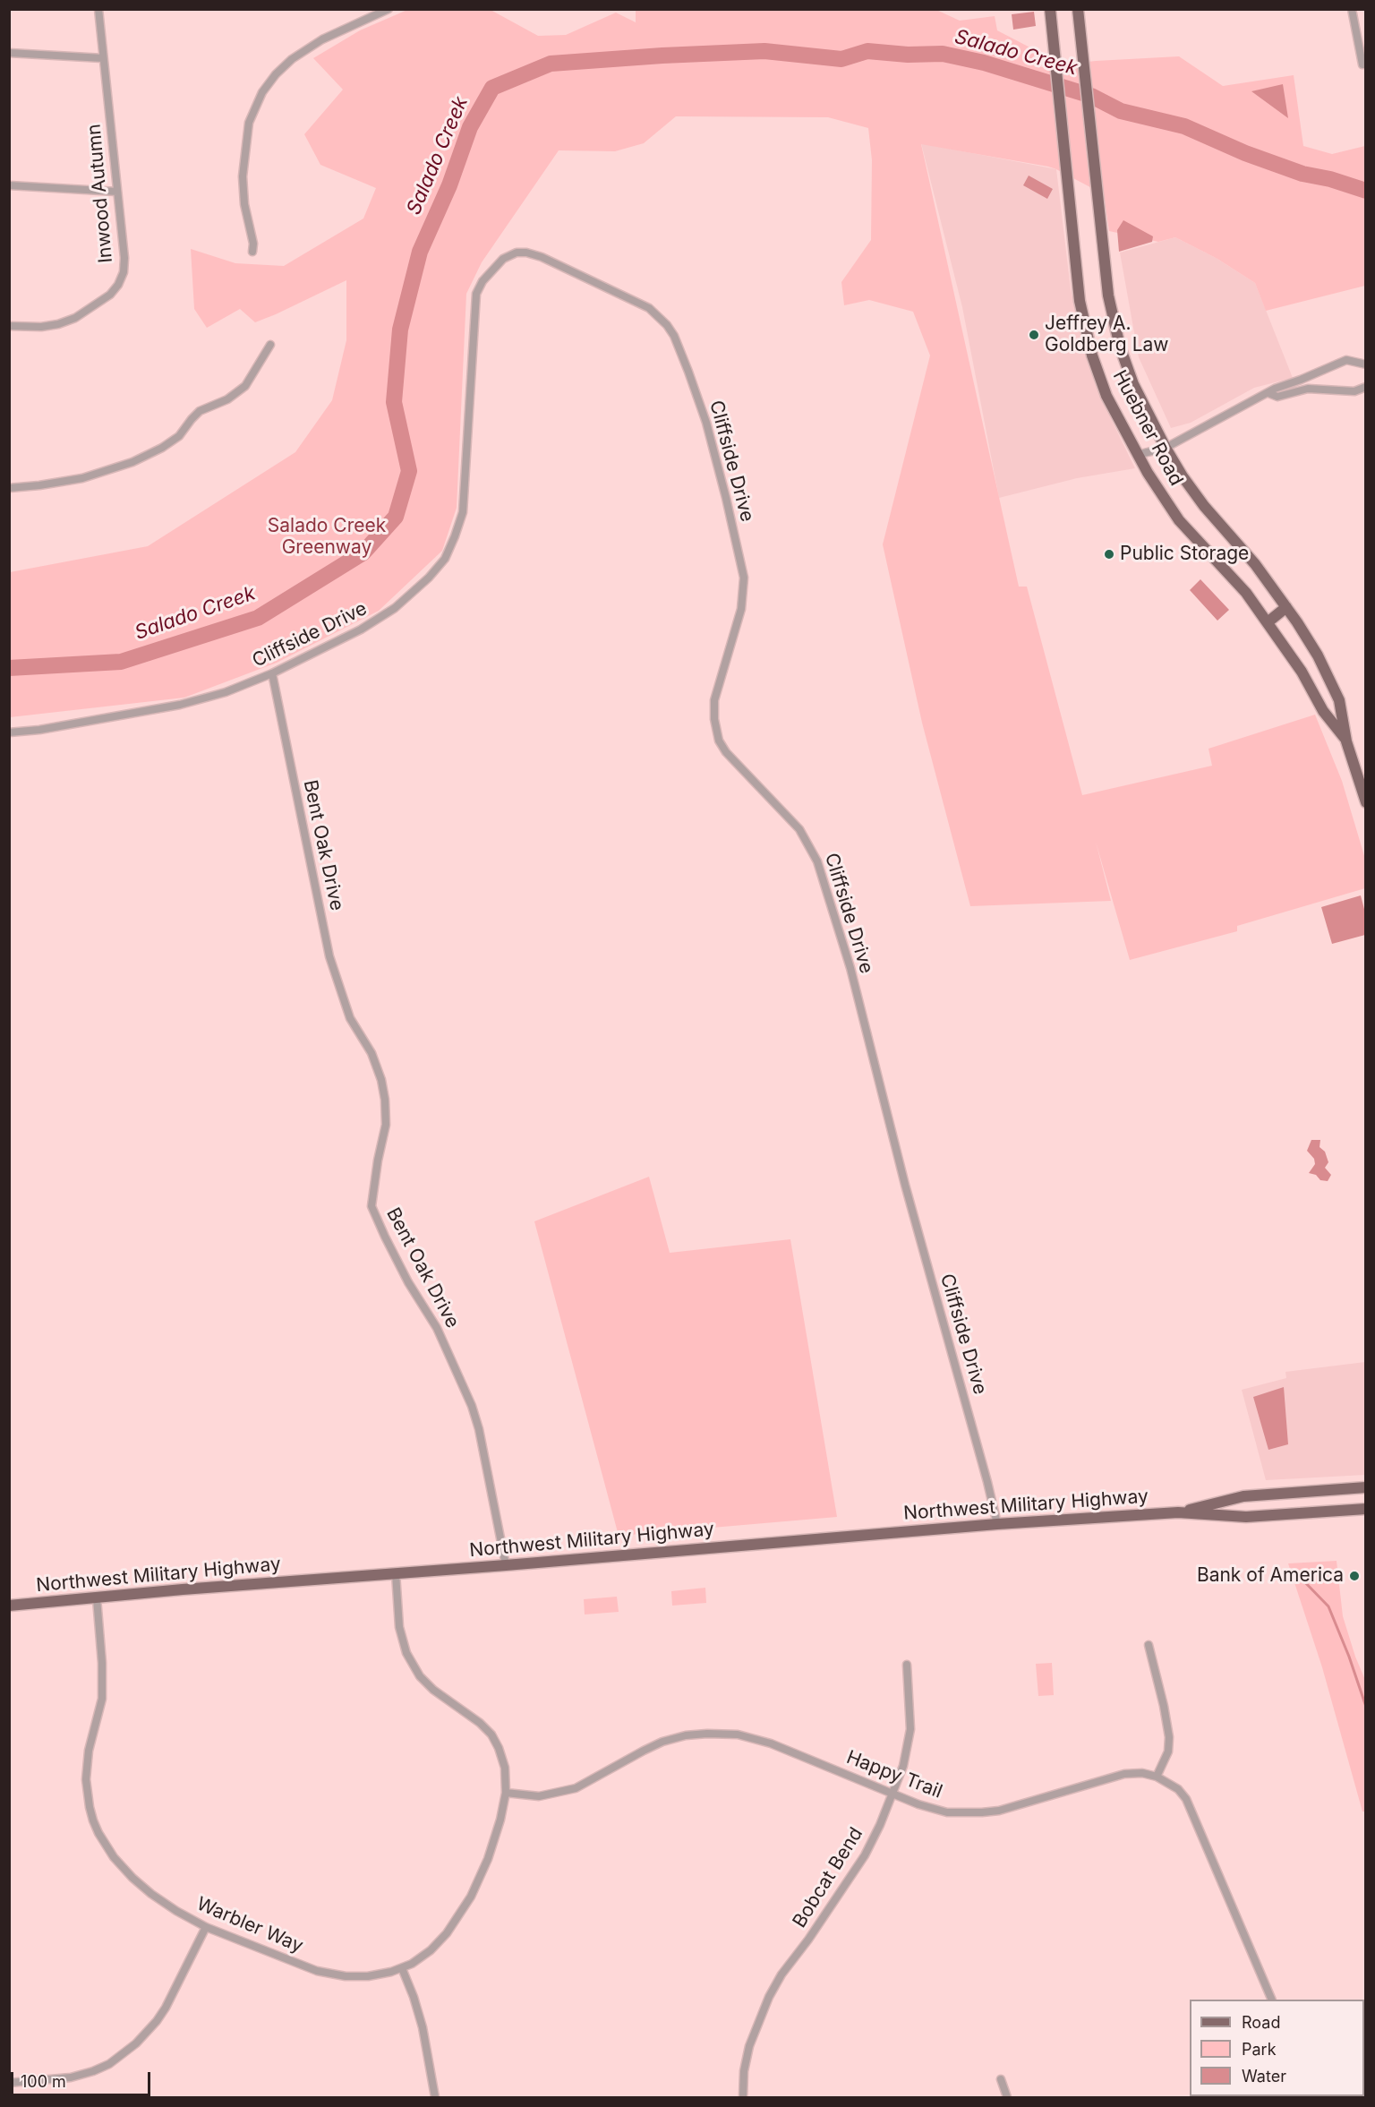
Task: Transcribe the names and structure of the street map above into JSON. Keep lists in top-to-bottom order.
{
  "streets": {
    "main road": ["Huebner Road", "Northwest Military Highway"],
    "street": [
      "Inwood Autumn",
      "Cliffside Drive",
      "Bent Oak Drive",
      "Happy Trail",
      "Bobcat Bend",
      "Warbler Way"
    ]
  },
  "crossings": [
    ["Cliffside Drive", "Bent Oak Drive"],
    ["Cliffside Drive", "Northwest Military Highway"],
    ["Bent Oak Drive", "Northwest Military Highway"],
    ["Northwest Military Highway", "Warbler Way"],
    ["Happy Trail", "Bobcat Bend"],
    ["Happy Trail", "Warbler Way"]
  ],
  "water": ["Salado Creek"],
  "parks": ["Salado Creek Greenway"],
  "places": ["Jeffrey A. Goldberg Law", "Public Storage", "Bank of America"],
  "legend": ["Road", "Park", "Water"],
  "scale_bar": "100 m"
}
